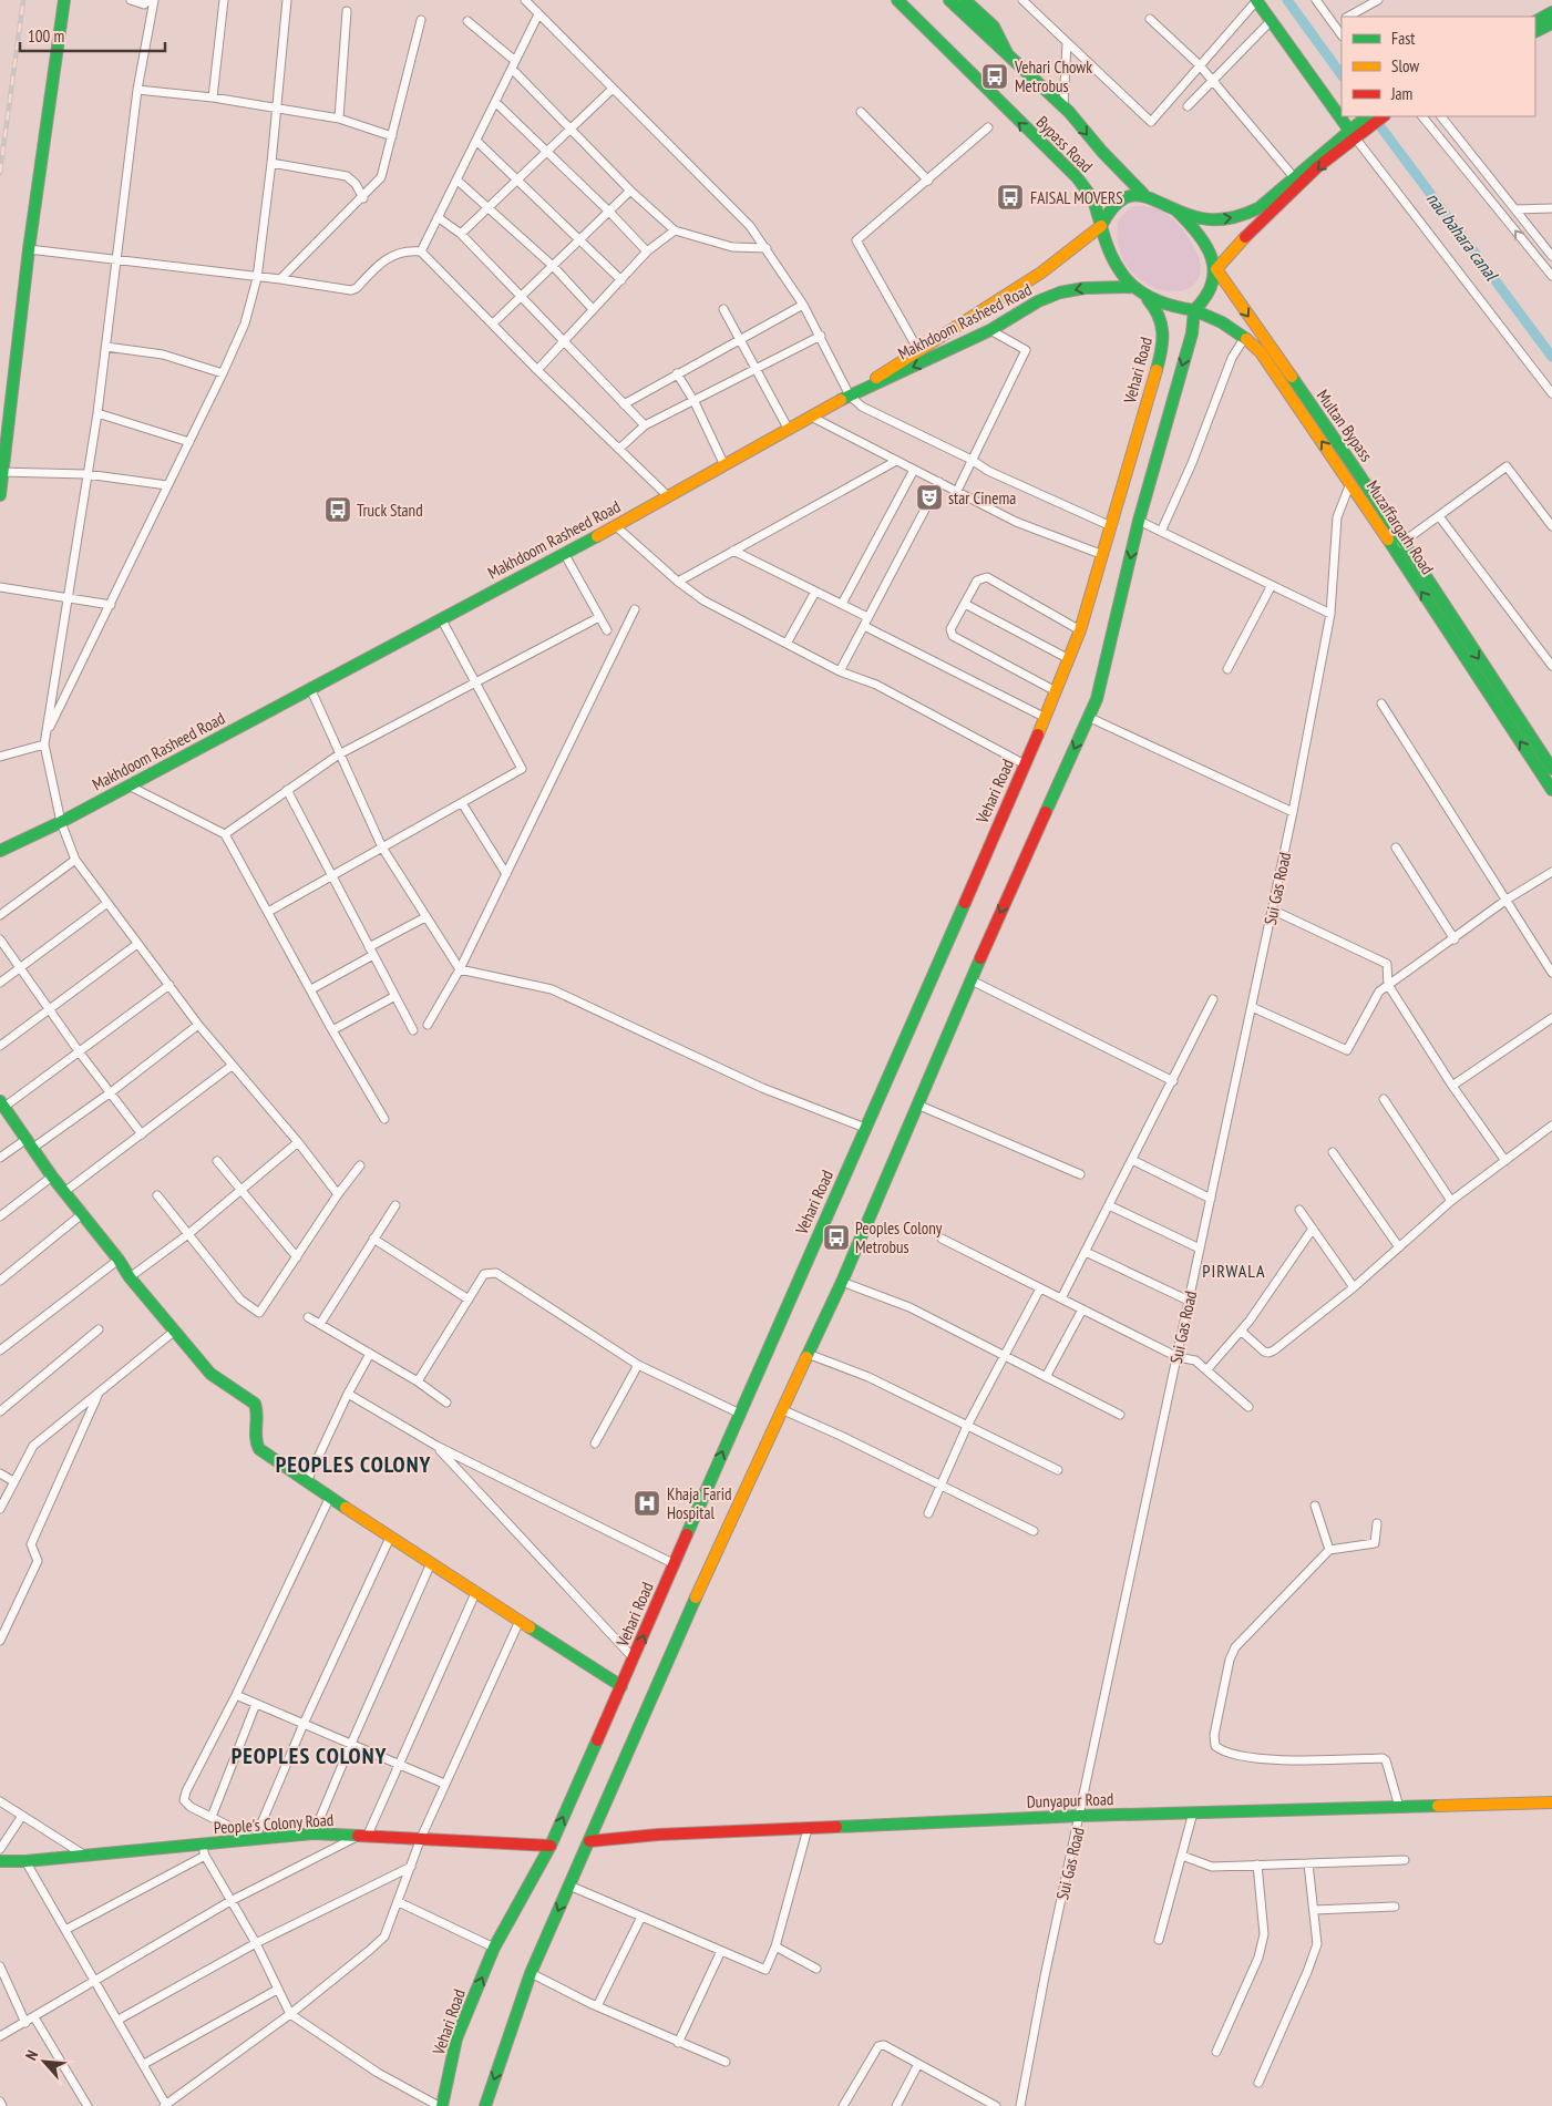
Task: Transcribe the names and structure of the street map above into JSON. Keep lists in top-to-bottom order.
{
  "streets": {
    "main road": [
      "Bypass Road",
      "Makhdoom Rasheed Road",
      "Vehari Road",
      "Multan Bypass",
      "Muzaffargarh Road",
      "Dunyapur Road",
      "People's Colony Road"
    ],
    "street": ["Sui Gas Road"]
  },
  "crossings": [
    ["Bypass Road", "Makhdoom Rasheed Road"],
    ["Bypass Road", "Vehari Road"],
    ["Bypass Road", "Multan Bypass"],
    ["Bypass Road", "Muzaffargarh Road"],
    ["Makhdoom Rasheed Road", "Vehari Road"],
    ["Makhdoom Rasheed Road", "Multan Bypass"],
    ["Makhdoom Rasheed Road", "Muzaffargarh Road"],
    ["Vehari Road", "Multan Bypass"],
    ["Vehari Road", "Muzaffargarh Road"],
    ["Vehari Road", "People's Colony Road"],
    ["Multan Bypass", "Muzaffargarh Road"],
    ["Muzaffargarh Road", "Sui Gas Road"],
    ["Sui Gas Road", "Dunyapur Road"]
  ],
  "one_way": ["Multan Bypass", "Muzaffargarh Road"],
  "districts": ["PIRWALA", "PEOPLES COLONY", "PEOPLES COLONY"],
  "water": ["nau bahara canal"],
  "places": {
    "bus stop": [
      "Vehari Chowk Metrobus",
      "FAISAL MOVERS",
      "Truck Stand",
      "Peoples Colony Metrobus"
    ],
    "theatre": ["star Cinema"],
    "hospital": ["Khaja Farid Hospital"]
  },
  "legend": ["Fast", "Slow", "Jam"],
  "scale_bar": "100 m",
  "north": "top left"
}
